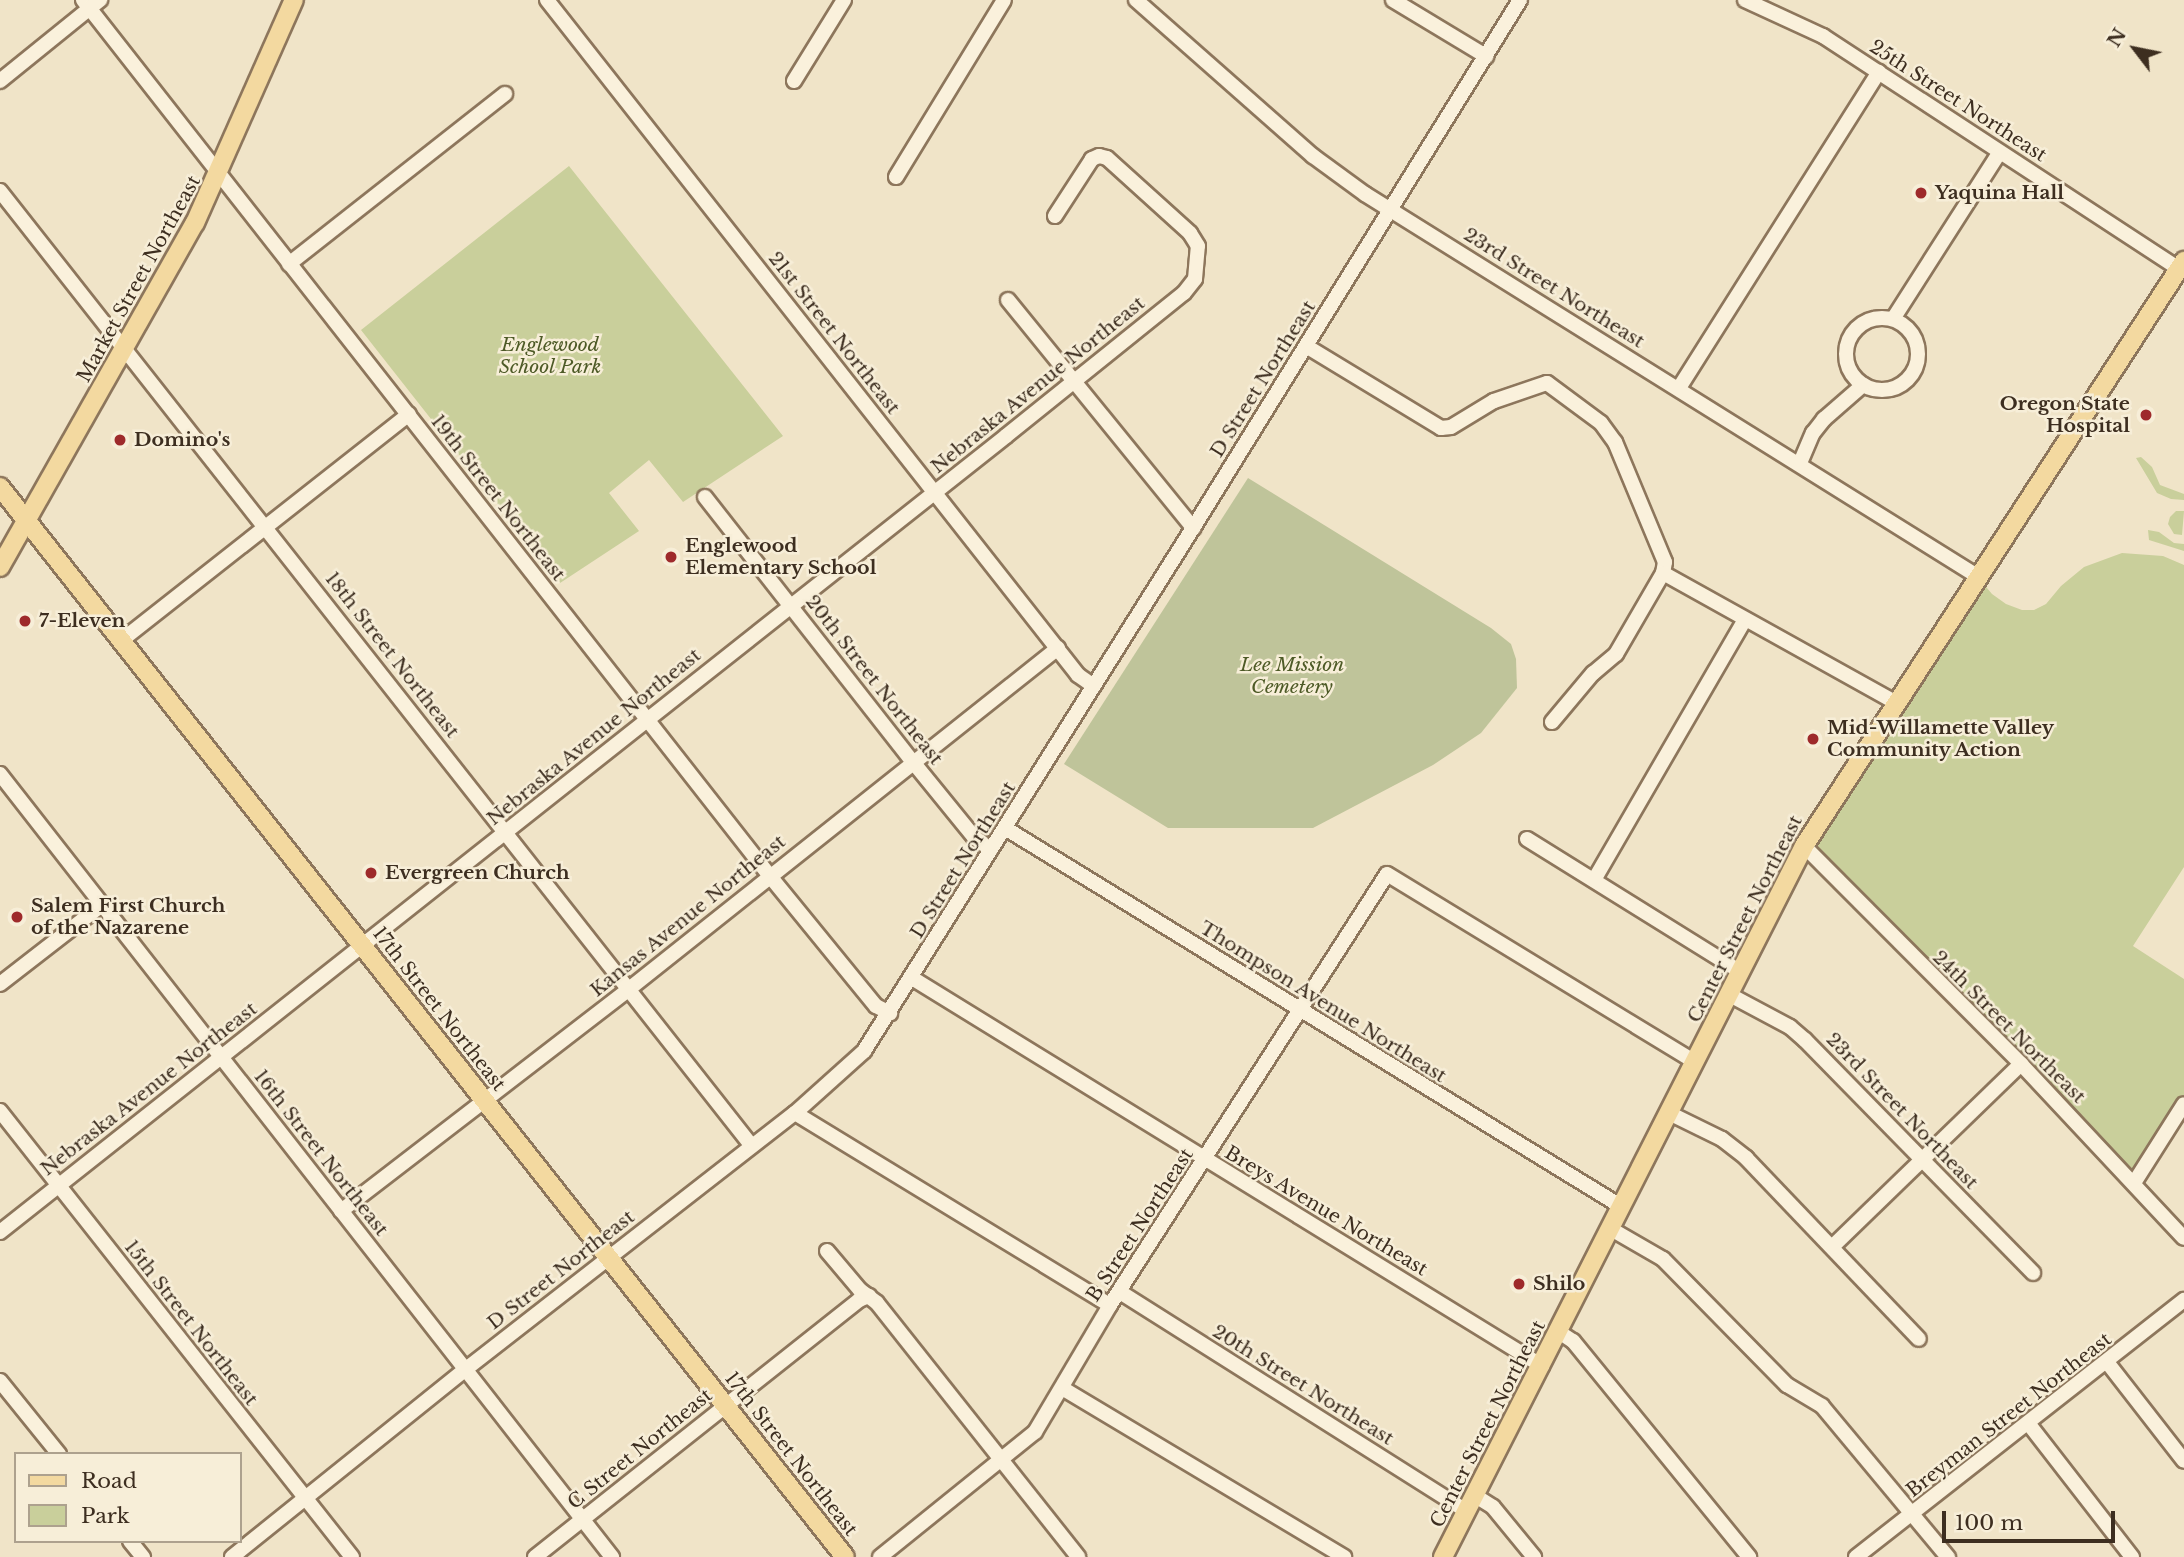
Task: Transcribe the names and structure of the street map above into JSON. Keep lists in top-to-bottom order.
{
  "streets": {
    "main road": ["Market Street Northeast", "Center Street Northeast", "17th Street Northeast"],
    "street": [
      "25th Street Northeast",
      "23rd Street Northeast",
      "21st Street Northeast",
      "D Street Northeast",
      "Nebraska Avenue Northeast",
      "19th Street Northeast",
      "18th Street Northeast",
      "20th Street Northeast",
      "Kansas Avenue Northeast",
      "Thompson Avenue Northeast",
      "24th Street Northeast",
      "16th Street Northeast",
      "Breys Avenue Northeast",
      "B Street Northeast",
      "15th Street Northeast",
      "Breyman Street Northeast",
      "C Street Northeast"
    ]
  },
  "crossings": [
    ["25th Street Northeast", "Center Street Northeast"],
    ["Market Street Northeast", "19th Street Northeast"],
    ["Market Street Northeast", "18th Street Northeast"],
    ["Market Street Northeast", "17th Street Northeast"],
    ["23rd Street Northeast", "D Street Northeast"],
    ["23rd Street Northeast", "Center Street Northeast"],
    ["21st Street Northeast", "D Street Northeast"],
    ["21st Street Northeast", "Nebraska Avenue Northeast"],
    ["21st Street Northeast", "Kansas Avenue Northeast"],
    ["D Street Northeast", "19th Street Northeast"],
    ["D Street Northeast", "18th Street Northeast"],
    ["D Street Northeast", "20th Street Northeast"],
    ["D Street Northeast", "Thompson Avenue Northeast"],
    ["D Street Northeast", "17th Street Northeast"],
    ["D Street Northeast", "16th Street Northeast"],
    ["D Street Northeast", "Breys Avenue Northeast"],
    ["D Street Northeast", "15th Street Northeast"],
    ["Nebraska Avenue Northeast", "19th Street Northeast"],
    ["Nebraska Avenue Northeast", "18th Street Northeast"],
    ["Nebraska Avenue Northeast", "20th Street Northeast"],
    ["Nebraska Avenue Northeast", "17th Street Northeast"],
    ["Nebraska Avenue Northeast", "16th Street Northeast"],
    ["Nebraska Avenue Northeast", "15th Street Northeast"],
    ["19th Street Northeast", "Kansas Avenue Northeast"],
    ["18th Street Northeast", "Kansas Avenue Northeast"],
    ["20th Street Northeast", "Kansas Avenue Northeast"],
    ["20th Street Northeast", "Center Street Northeast"],
    ["20th Street Northeast", "B Street Northeast"],
    ["Kansas Avenue Northeast", "17th Street Northeast"],
    ["Kansas Avenue Northeast", "16th Street Northeast"],
    ["Center Street Northeast", "Thompson Avenue Northeast"],
    ["Center Street Northeast", "24th Street Northeast"],
    ["Center Street Northeast", "Breys Avenue Northeast"],
    ["Center Street Northeast", "B Street Northeast"],
    ["Thompson Avenue Northeast", "B Street Northeast"],
    ["17th Street Northeast", "C Street Northeast"],
    ["16th Street Northeast", "C Street Northeast"],
    ["Breys Avenue Northeast", "B Street Northeast"]
  ],
  "parks": ["Englewood School Park", "Lee Mission Cemetery"],
  "places": [
    "Yaquina Hall",
    "Oregon State Hospital",
    "Domino's",
    "Englewood Elementary School",
    "7-Eleven",
    "Mid-Willamette Valley Community Action",
    "Evergreen Church",
    "Salem First Church of the Nazarene",
    "Shilo"
  ],
  "legend": ["Road", "Park"],
  "scale_bar": "100 m",
  "north": "top left"
}
